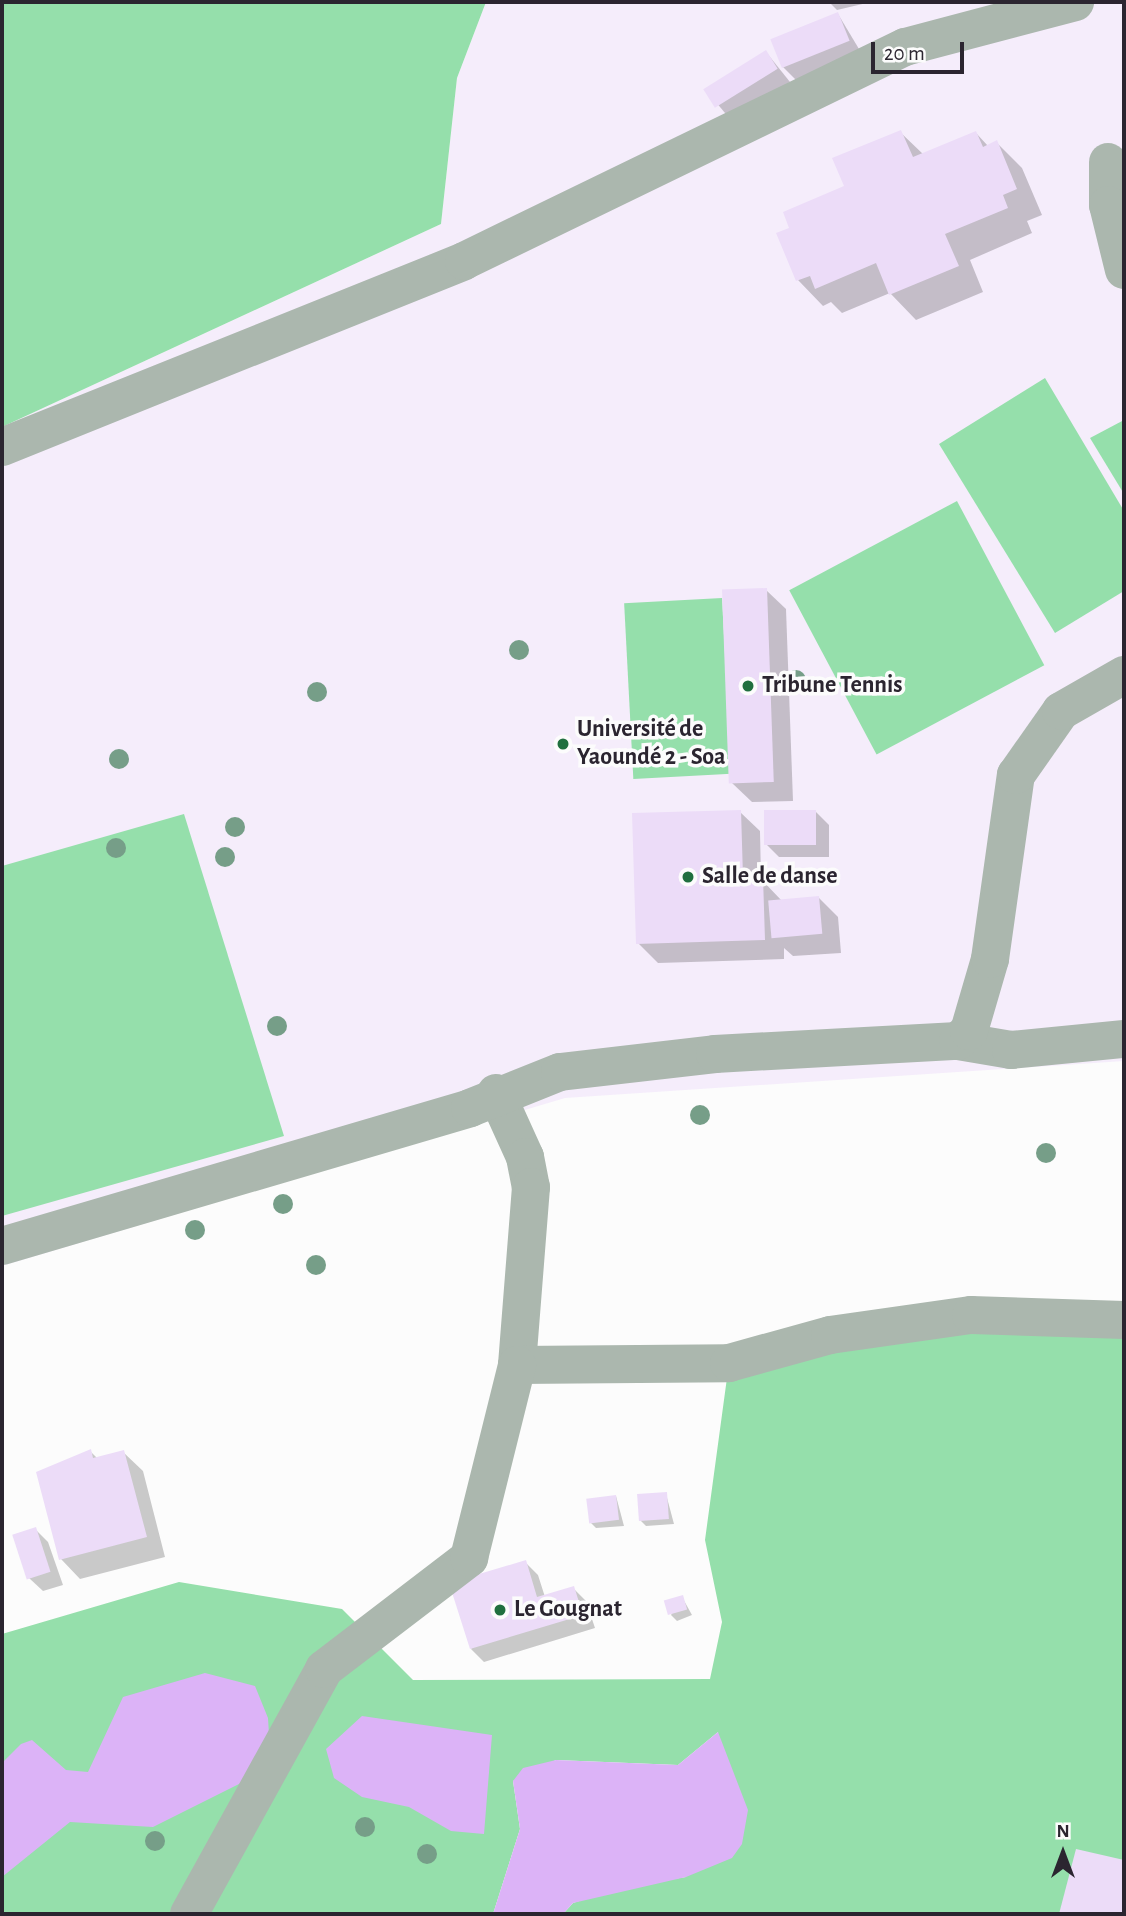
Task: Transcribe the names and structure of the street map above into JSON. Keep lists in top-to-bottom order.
{
  "places": [
    "Tribune Tennis",
    "Université de Yaoundé 2 - Soa",
    "Salle de danse",
    "Le Gougnat"
  ],
  "scale_bar": "20 m",
  "north": "top"
}
